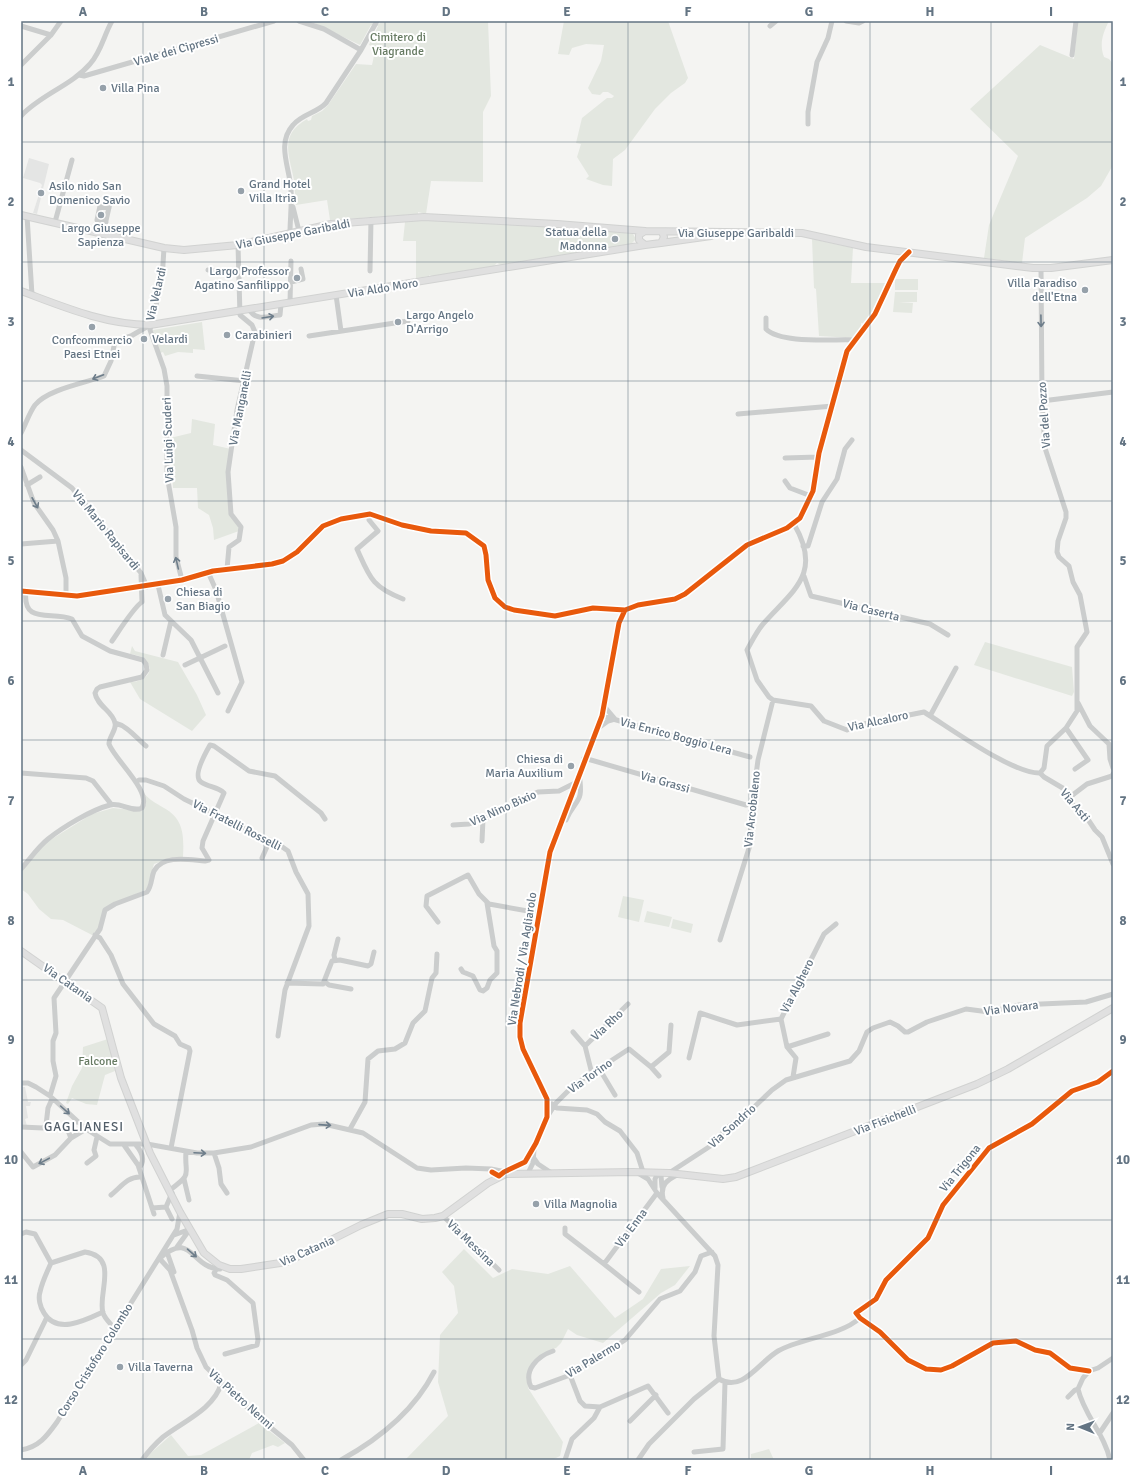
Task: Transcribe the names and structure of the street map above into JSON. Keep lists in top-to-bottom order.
{
  "streets": {
    "main road": [
      "Via Giuseppe Garibaldi",
      "Via Aldo Moro",
      "Via Catania",
      "Via Fisichelli"
    ],
    "street": [
      "Viale dei Cipressi",
      "Via Velardi",
      "Via Manganelli",
      "Via del Pozzo",
      "Via Luigi Scuderi",
      "Via Mario Rapisardi",
      "Via Caserta",
      "Via Alcaloro",
      "Via Enrico Boggio Lera",
      "Via Grassi",
      "Via Asti",
      "Via Nino Bixio",
      "Via Arcobaleno",
      "Via Fratelli Rosselli",
      "Via Nebrodi / Via Agliarolo",
      "Via Alghero",
      "Via Novara",
      "Via Rho",
      "Via Torino",
      "Via Sondrio",
      "Via Trigona",
      "Via Enna",
      "Via Messina",
      "Via Palermo",
      "Corso Cristoforo Colombo",
      "Via Pietro Nenni"
    ]
  },
  "crossings": [
    ["Via Giuseppe Garibaldi", "Via Aldo Moro"],
    ["Via Giuseppe Garibaldi", "Via Velardi"],
    ["Via Giuseppe Garibaldi", "Via del Pozzo"],
    ["Via Aldo Moro", "Via Velardi"],
    ["Via Aldo Moro", "Via Manganelli"],
    ["Via Aldo Moro", "Via Luigi Scuderi"],
    ["Via Velardi", "Via Luigi Scuderi"],
    ["Via del Pozzo", "Via Alcaloro"],
    ["Via del Pozzo", "Via Asti"],
    ["Via Alcaloro", "Via Asti"],
    ["Via Alcaloro", "Via Arcobaleno"],
    ["Via Catania", "Via Messina"],
    ["Via Catania", "Corso Cristoforo Colombo"],
    ["Via Alghero", "Via Novara"],
    ["Via Alghero", "Via Sondrio"],
    ["Via Novara", "Via Sondrio"],
    ["Via Fisichelli", "Via Sondrio"]
  ],
  "one_way": ["Via Velardi", "Via Luigi Scuderi"],
  "districts": ["GAGLIANESI"],
  "parks": ["Cimitero di Viagrande", "Falcone"],
  "places": [
    "Villa Pina",
    "Grand Hotel Villa Itria",
    "Asilo nido San Domenico Savio",
    "Largo Giuseppe Sapienza",
    "Statua della Madonna",
    "Largo Professor Agatino Sanfilippo",
    "Villa Paradiso dell'Etna",
    "Largo Angelo D'Arrigo",
    "Confcommercio Paesi Etnei",
    "Carabinieri",
    "Velardi",
    "Chiesa di San Biagio",
    "Chiesa di Maria Auxilium",
    "Villa Magnolia",
    "Villa Taverna"
  ],
  "north": "left",
  "grid": {
    "columns": [
      "A",
      "B",
      "C",
      "D",
      "E",
      "F",
      "G",
      "H",
      "I"
    ],
    "rows": [
      "1",
      "2",
      "3",
      "4",
      "5",
      "6",
      "7",
      "8",
      "9",
      "10",
      "11",
      "12"
    ]
  }
}
